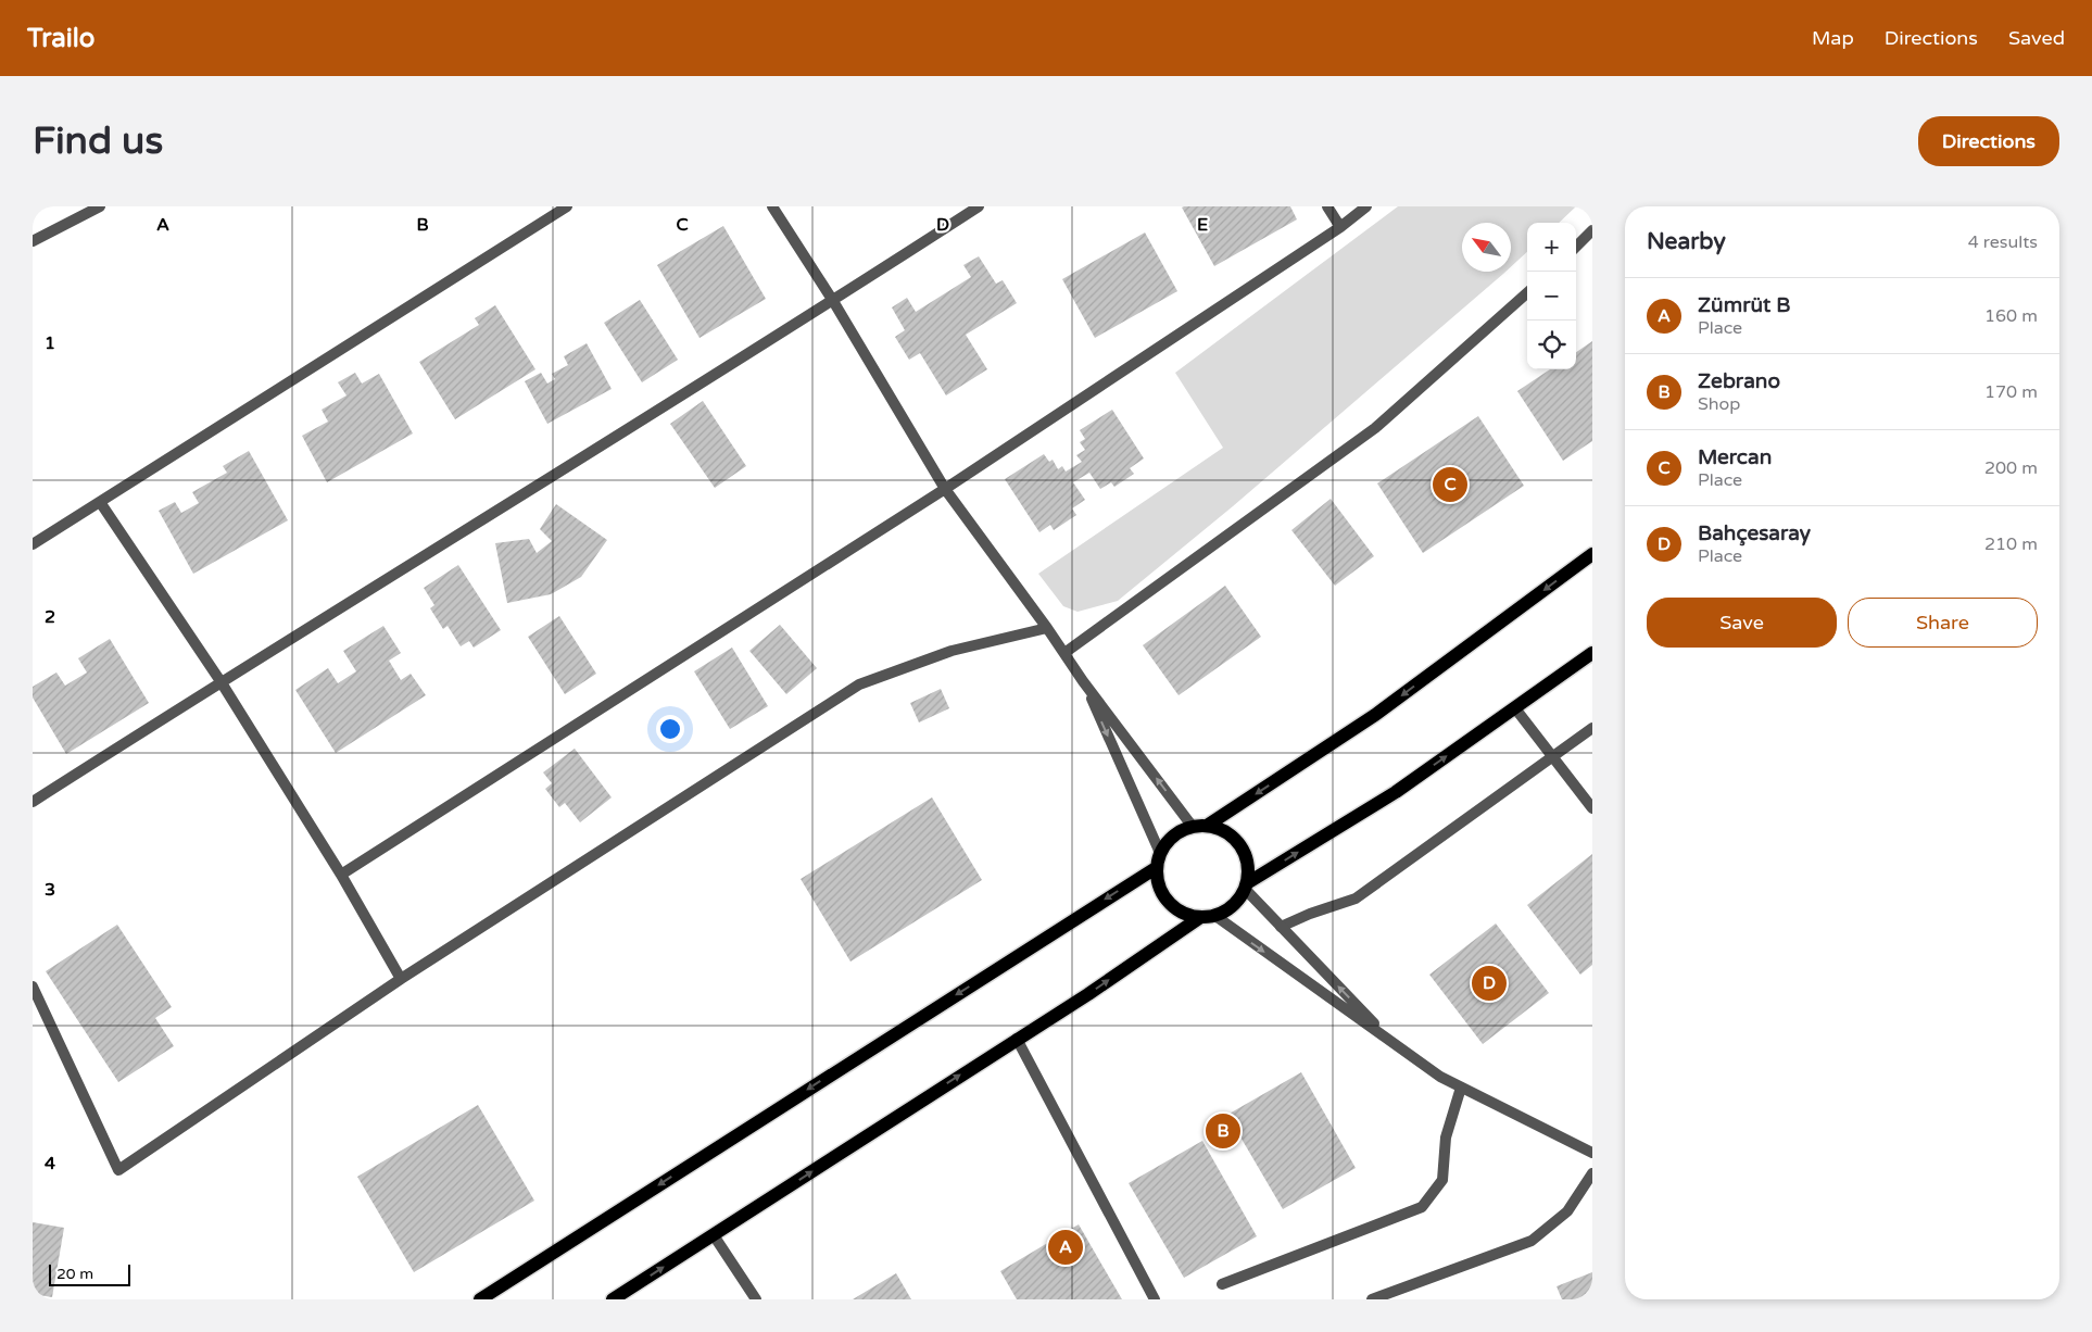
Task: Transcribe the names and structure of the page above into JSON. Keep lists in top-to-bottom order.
{
  "scale_bar": "20 m",
  "north": "top left",
  "page": {
    "header": "Trailo",
    "nav": ["Map", "Directions", "Saved"],
    "buttons": [
      "Directions",
      ["Save", "Share"]
    ],
    "title": "Find us",
    "heading": ["Nearby", "4 results"],
    "map_buttons": ["+", "−"],
    "list": [
      {
        "mark": "A",
        "name": "Zümrüt B",
        "note": "Place",
        "value": "160 m"
      },
      {
        "mark": "B",
        "name": "Zebrano",
        "note": "Shop",
        "value": "170 m"
      },
      {
        "mark": "C",
        "name": "Mercan",
        "note": "Place",
        "value": "200 m"
      },
      {
        "mark": "D",
        "name": "Bahçesaray",
        "note": "Place",
        "value": "210 m"
      }
    ],
    "pins": [
      "C",
      "D",
      "B",
      "A"
    ],
    "scale": "20 m"
  },
  "grid": {
    "columns": [
      "A",
      "B",
      "C",
      "D",
      "E"
    ],
    "rows": [
      "1",
      "2",
      "3",
      "4"
    ]
  }
}
